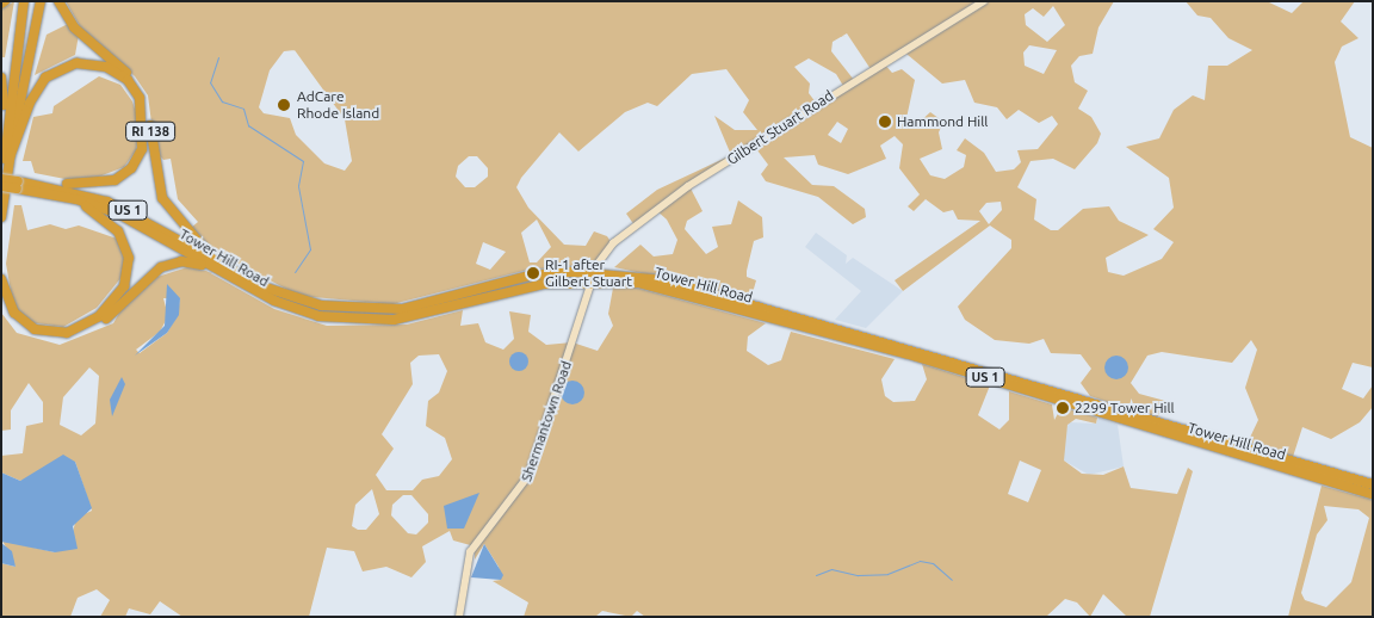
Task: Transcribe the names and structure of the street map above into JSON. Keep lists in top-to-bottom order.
{
  "streets": {
    "highway": ["RI 138", "US 1", "Tower Hill Road"],
    "street": ["Gilbert Stuart Road", "Shermantown Road"]
  },
  "crossings": [
    ["Gilbert Stuart Road", "Tower Hill Road"],
    ["Gilbert Stuart Road", "Shermantown Road"],
    ["RI 138", "Tower Hill Road"],
    ["Tower Hill Road", "Shermantown Road"]
  ],
  "places": [
    "AdCare Rhode Island",
    "Hammond Hill",
    "RI-1 after Gilbert Stuart",
    "2299 Tower Hill"
  ]
}
